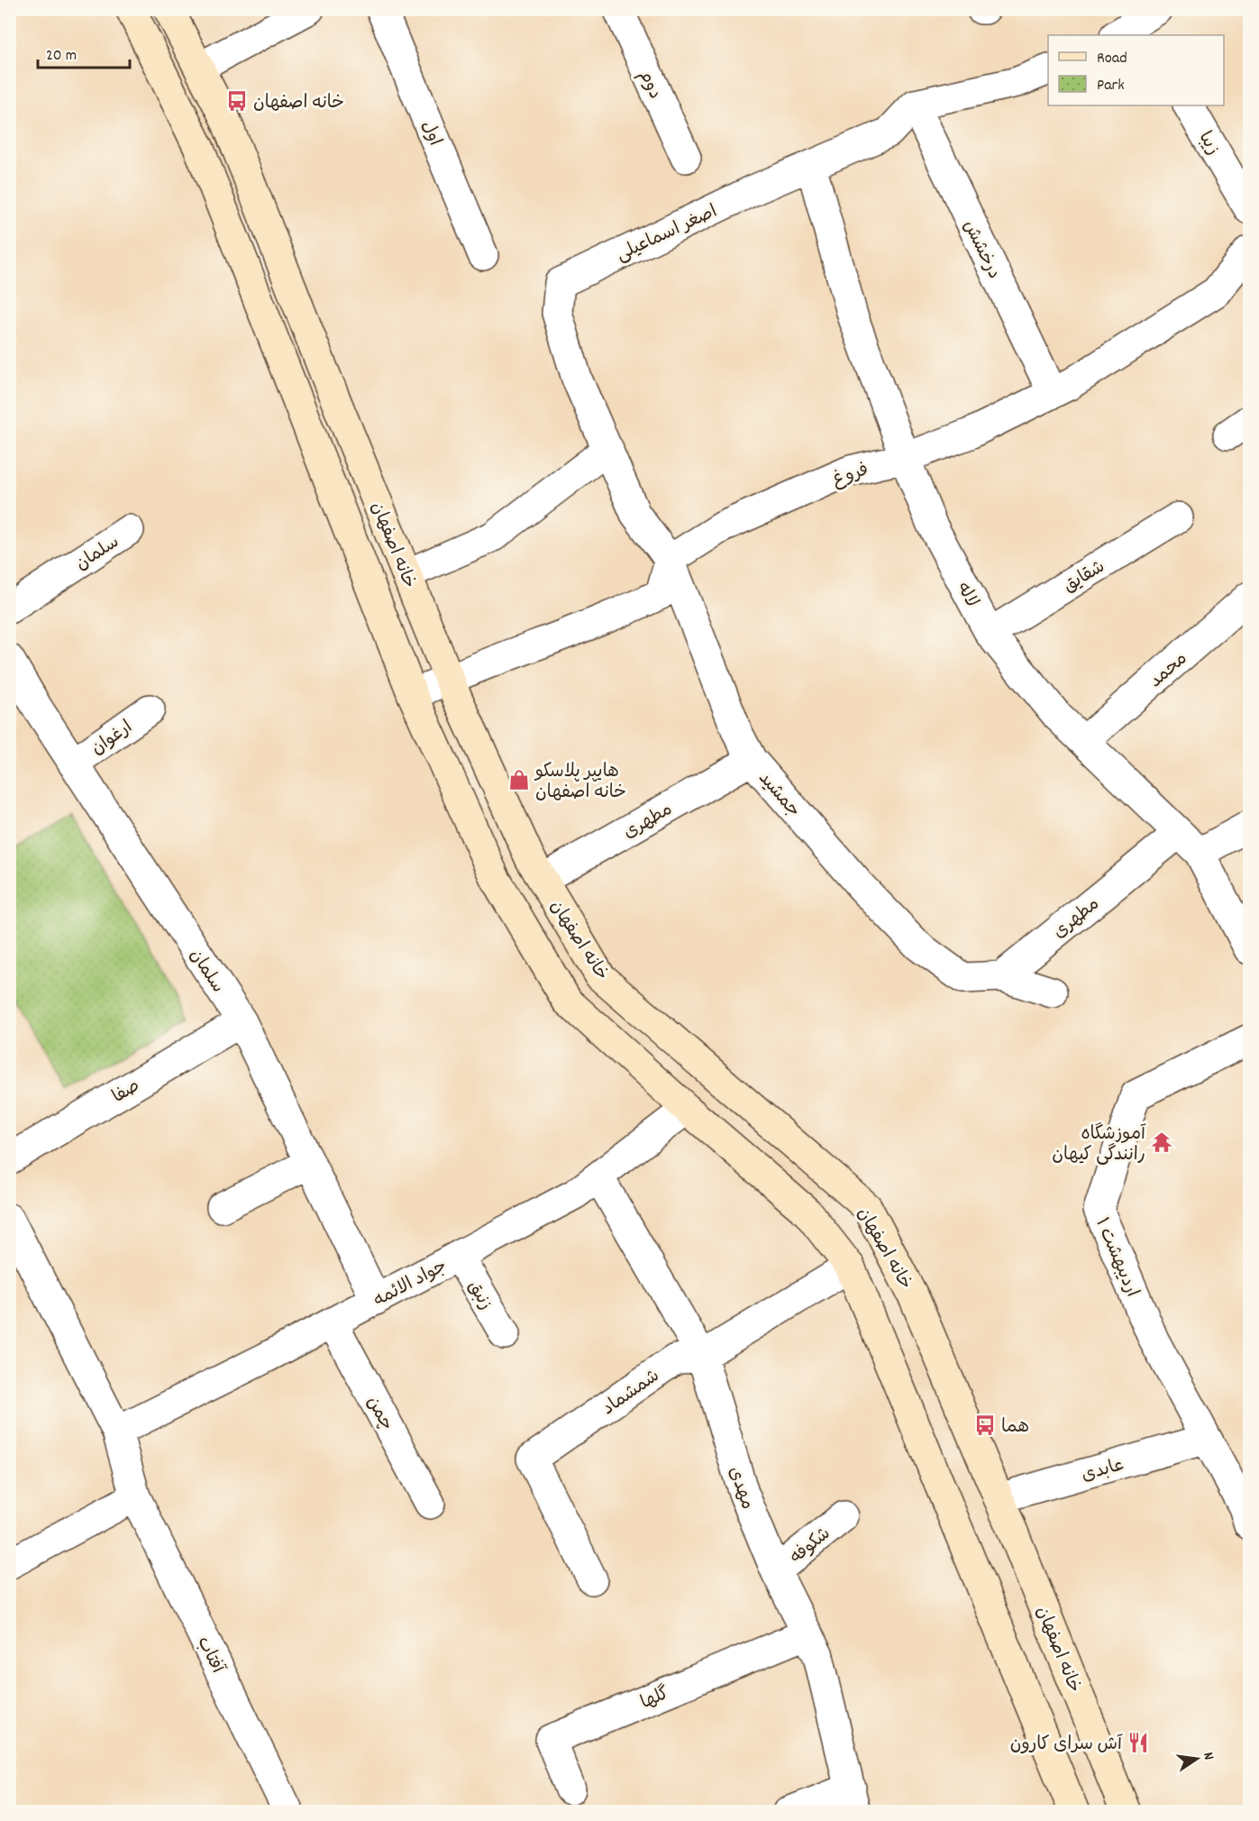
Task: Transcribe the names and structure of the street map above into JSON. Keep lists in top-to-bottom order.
{
  "streets": {
    "main road": ["خانه اصفهان"],
    "street": [
      "دوم",
      "اول",
      "زیبا",
      "اصغر اسماعیلی",
      "درخشش",
      "فروغ",
      "سلمان",
      "شقایق",
      "لاله",
      "محمد",
      "ارغوان",
      "جمشید",
      "مطهری",
      "صفا",
      "اردیبهشت ۱",
      "جواد الائمه",
      "زنبق",
      "شمشماد",
      "چمن",
      "عابدی",
      "مهدی",
      "شکوفه",
      "آفتاب",
      "گلها"
    ]
  },
  "crossings": [
    ["اصغر اسماعیلی", "درخشش"],
    ["اصغر اسماعیلی", "فروغ"],
    ["اصغر اسماعیلی", "لاله"],
    ["اصغر اسماعیلی", "جمشید"],
    ["درخشش", "فروغ"],
    ["فروغ", "لاله"],
    ["فروغ", "جمشید"],
    ["خانه اصفهان", "مطهری"],
    ["خانه اصفهان", "عابدی"],
    ["سلمان", "ارغوان"],
    ["سلمان", "صفا"],
    ["سلمان", "جواد الائمه"],
    ["شقایق", "لاله"],
    ["لاله", "محمد"],
    ["لاله", "مطهری"],
    ["جمشید", "مطهری"],
    ["اردیبهشت ۱", "عابدی"],
    ["جواد الائمه", "زنبق"],
    ["جواد الائمه", "چمن"],
    ["جواد الائمه", "مهدی"],
    ["جواد الائمه", "آفتاب"],
    ["شمشماد", "مهدی"],
    ["مهدی", "شکوفه"],
    ["مهدی", "گلها"]
  ],
  "places": {
    "bus stop": ["خانه اصفهان", "هما"],
    "shop": ["هایپر پلاسکو خانه اصفهان"],
    "temple": ["آموزشگاه رانندگی کیهان"],
    "restaurant": ["آش سرای کارون"]
  },
  "legend": ["Road", "Park"],
  "scale_bar": "20 m",
  "north": "right"
}
